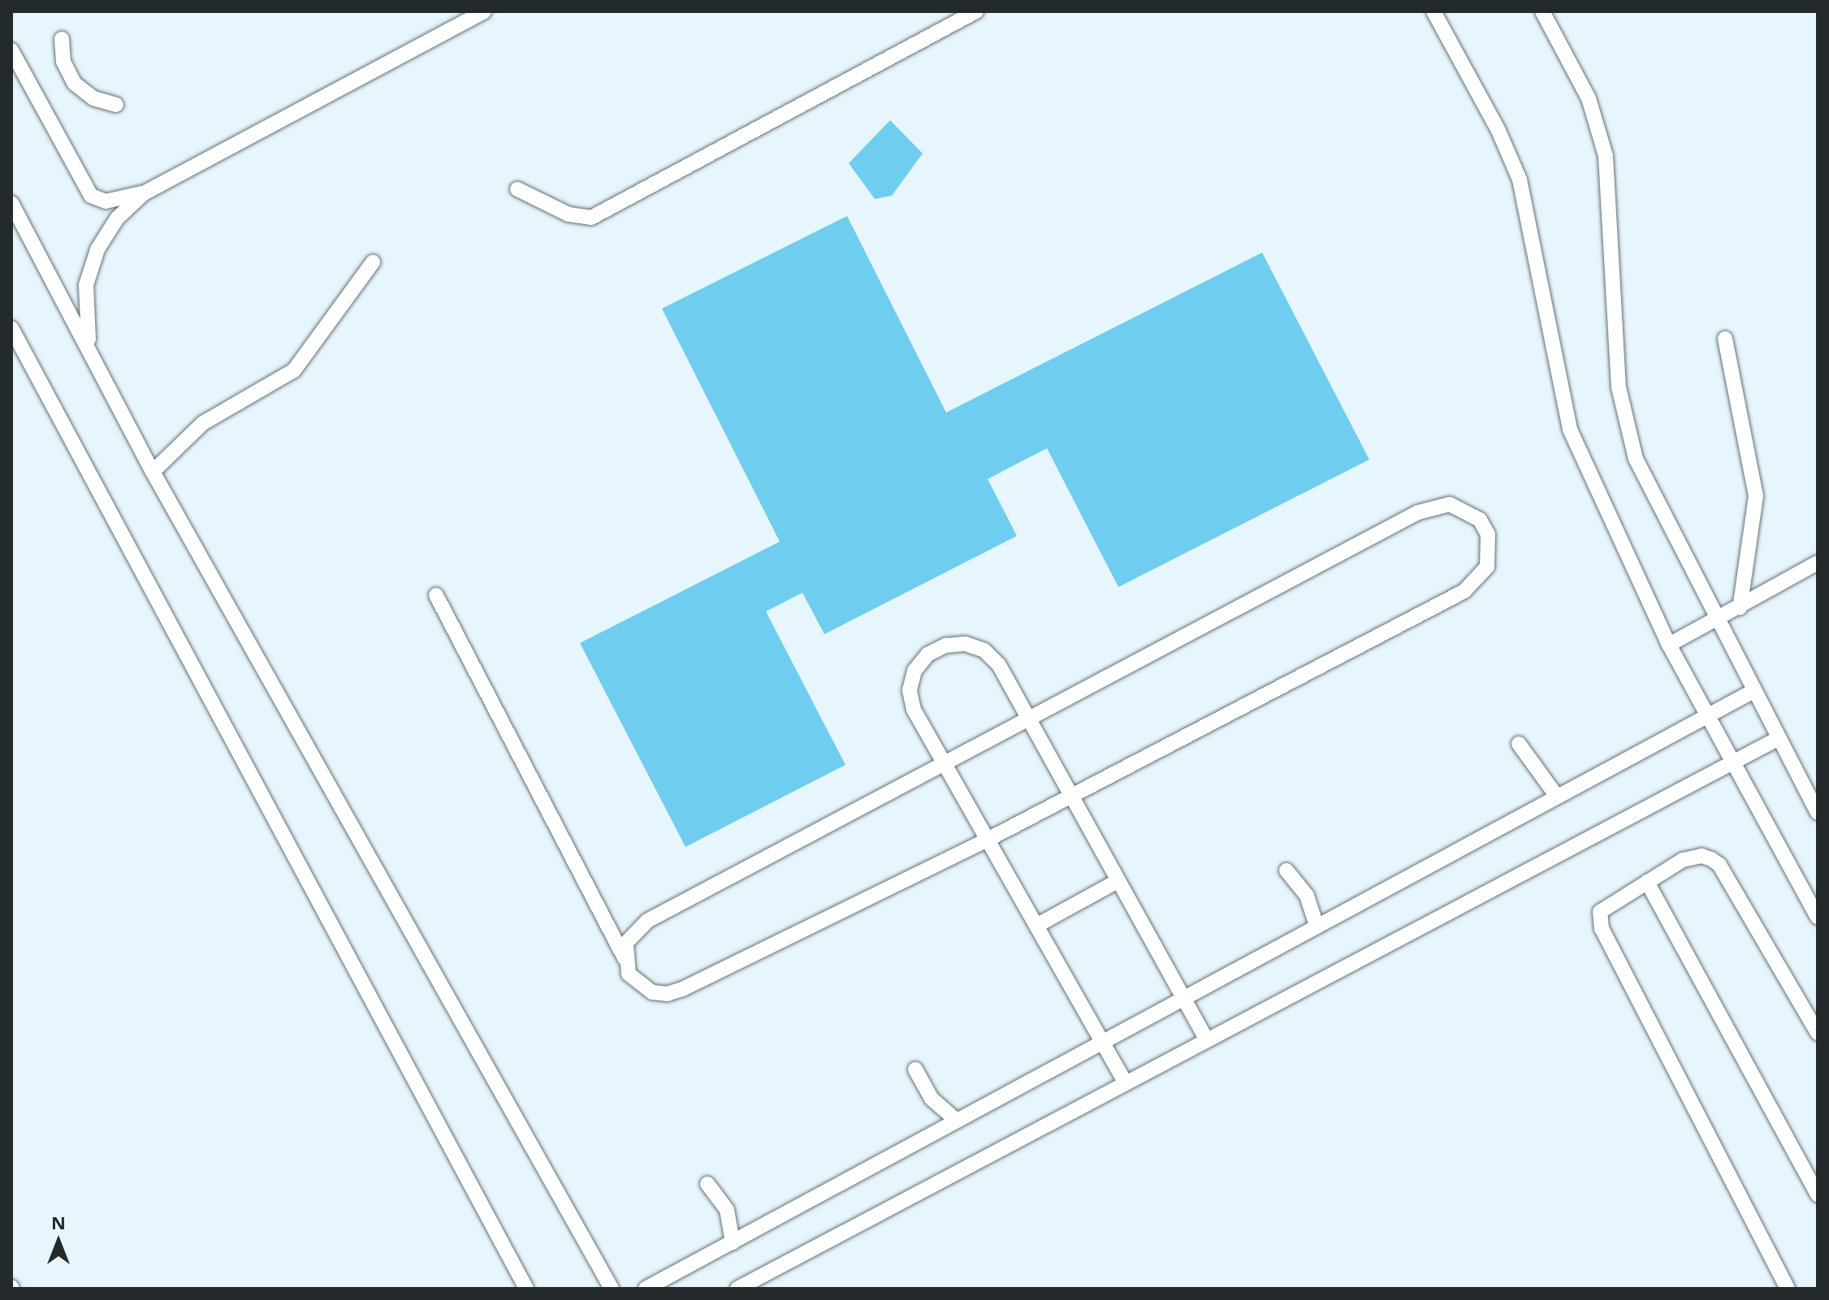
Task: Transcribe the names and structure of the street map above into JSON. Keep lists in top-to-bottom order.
{
  "north": "top"
}
